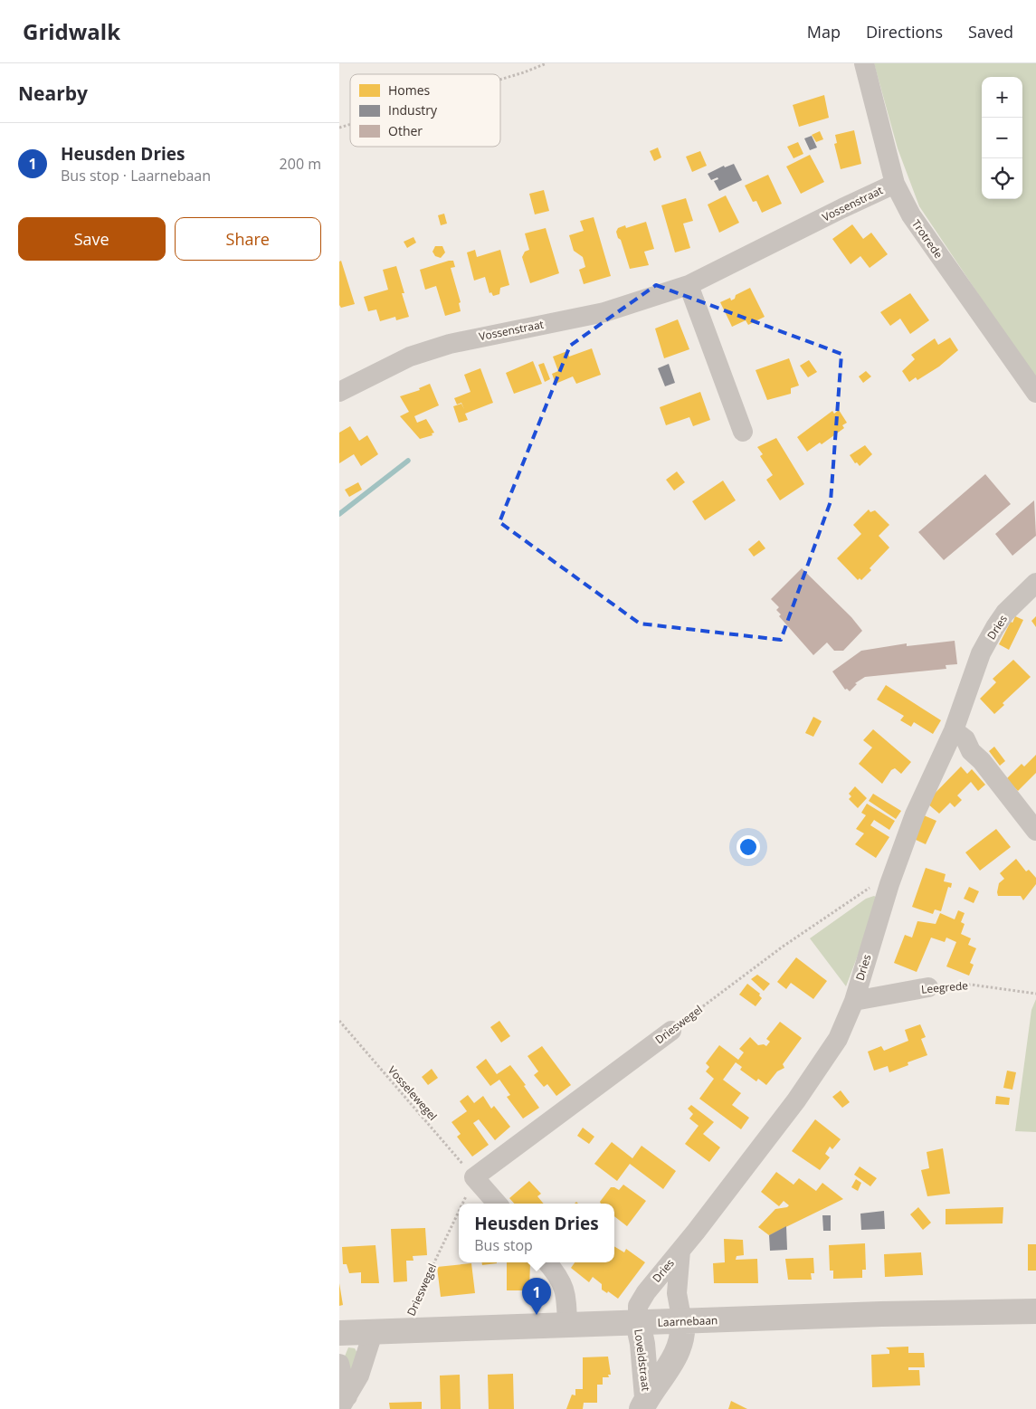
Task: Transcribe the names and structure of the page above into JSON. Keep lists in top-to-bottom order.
{
  "streets": {
    "street": [
      "Vossenstraat",
      "Trotrede",
      "Dries",
      "Leegrede",
      "Drieswegel",
      "Laarnebaan",
      "Loveldstraat"
    ],
    "path": ["Vosselewegel"]
  },
  "crossings": [
    ["Vossenstraat", "Trotrede"],
    ["Dries", "Leegrede"],
    ["Dries", "Drieswegel"],
    ["Dries", "Laarnebaan"],
    ["Dries", "Loveldstraat"],
    ["Drieswegel", "Vosselewegel"],
    ["Drieswegel", "Laarnebaan"],
    ["Laarnebaan", "Loveldstraat"]
  ],
  "legend": ["Homes", "Industry", "Other"],
  "page": {
    "header": "Gridwalk",
    "nav": ["Map", "Directions", "Saved"],
    "heading": "Nearby",
    "map_buttons": ["+", "−"],
    "list": [
      {
        "mark": "1",
        "name": "Heusden Dries",
        "note": "Bus stop · Laarnebaan",
        "value": "200 m"
      }
    ],
    "buttons": ["Save", "Share"],
    "popup": ["Heusden Dries", "Bus stop"],
    "pins": "1"
  }
}
